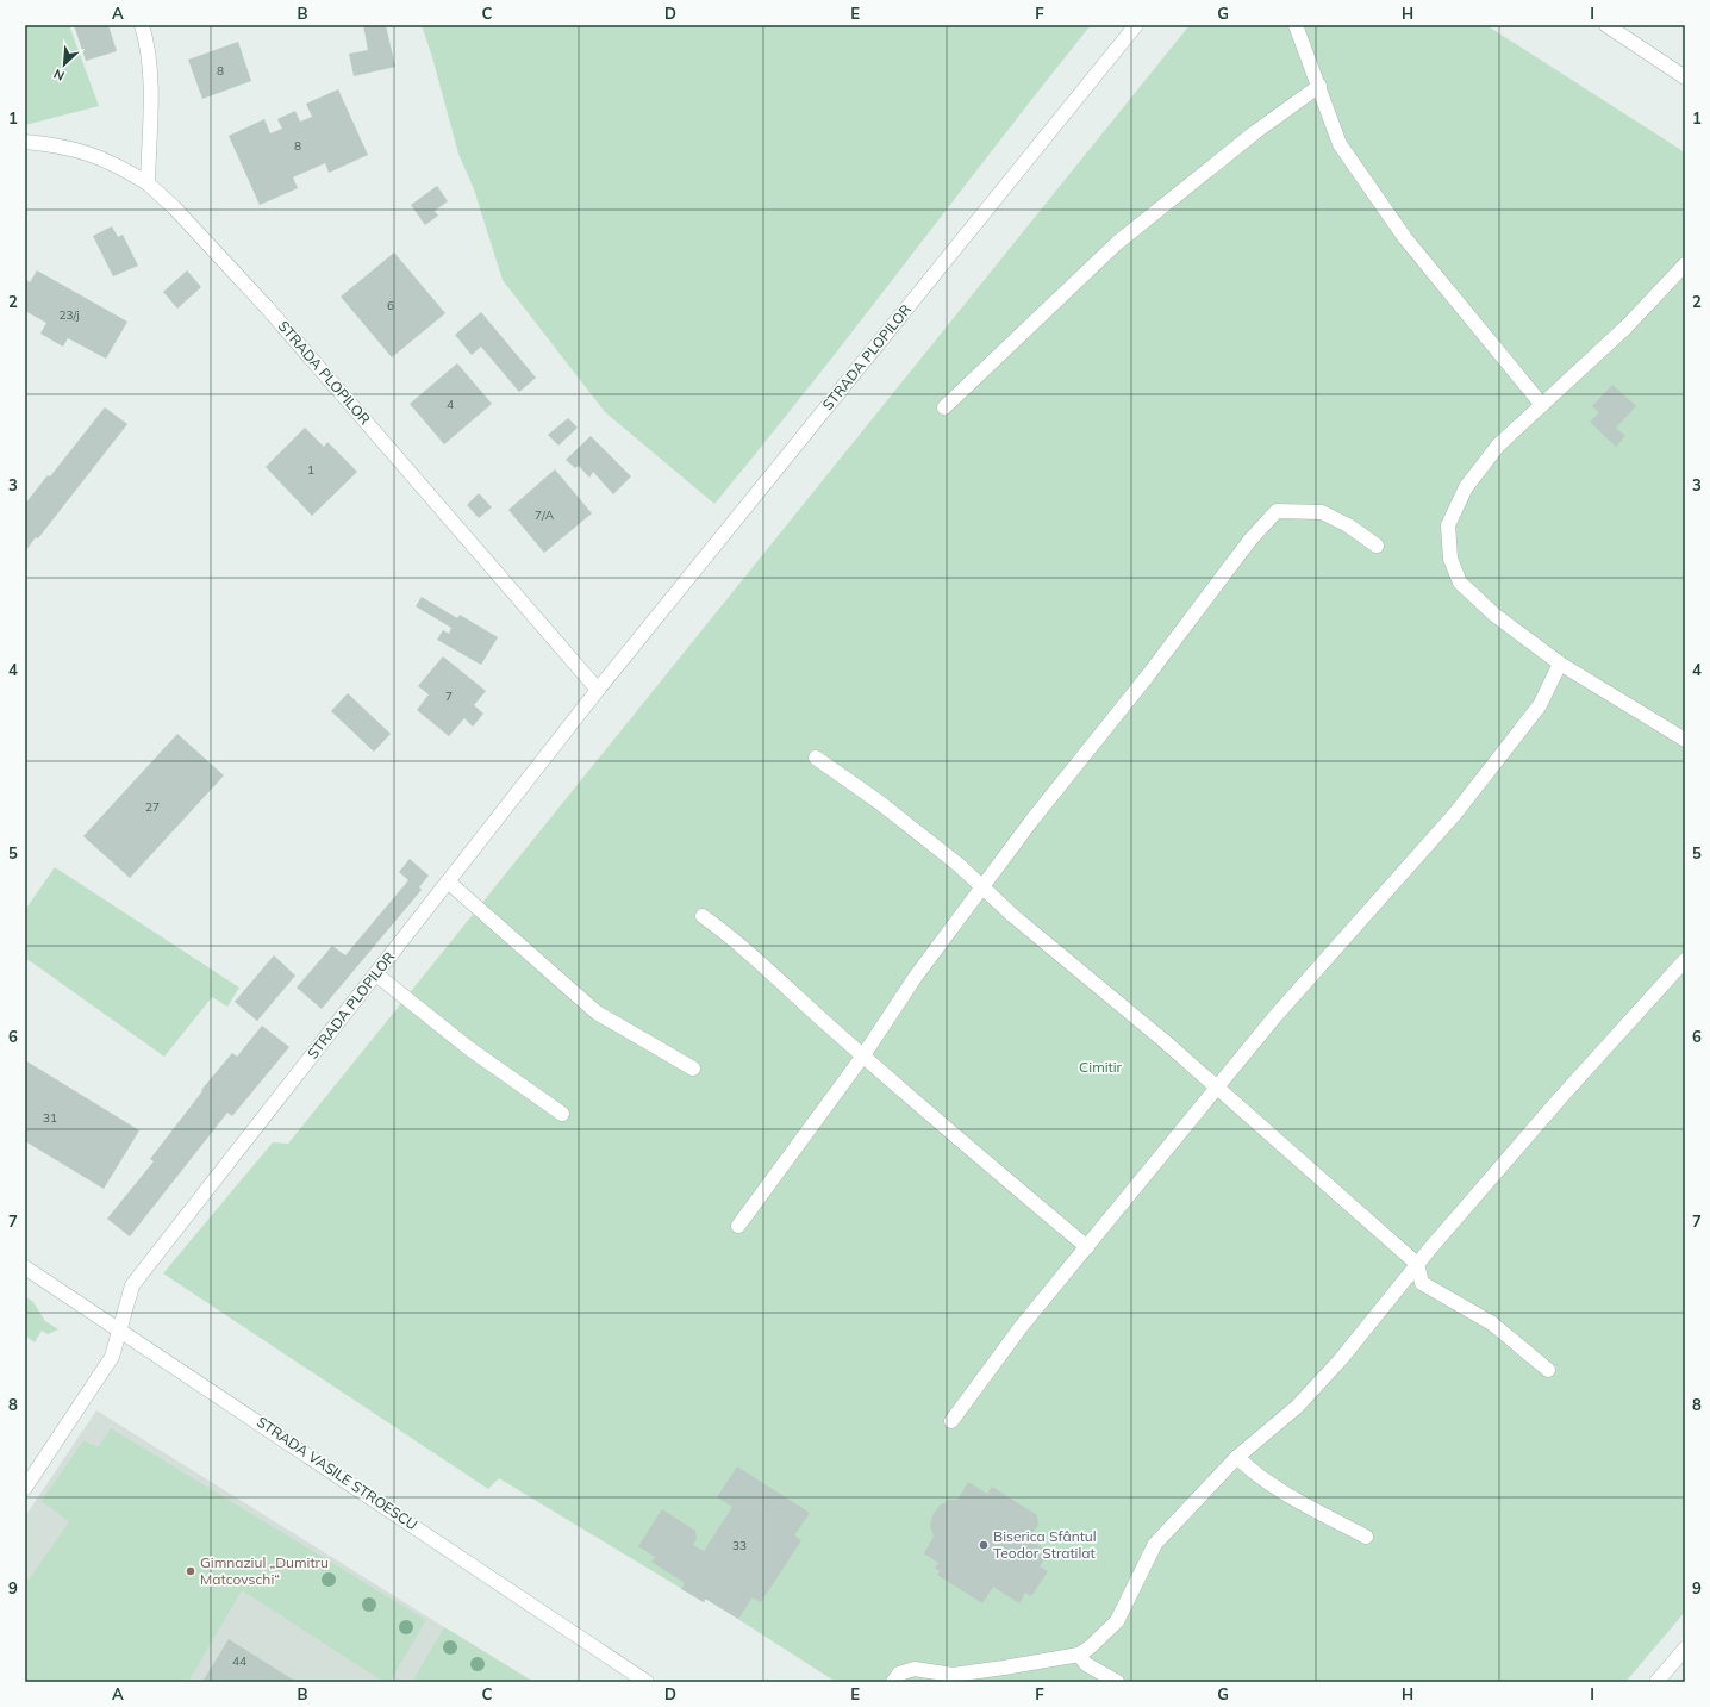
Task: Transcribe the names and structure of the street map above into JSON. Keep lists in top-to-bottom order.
{
  "streets": {
    "street": ["STRADA PLOPILOR", "STRADA VASILE STROESCU"]
  },
  "crossings": [
    ["STRADA PLOPILOR", "STRADA VASILE STROESCU"]
  ],
  "parks": ["Cimitir"],
  "places": ["Biserica Sfântul Teodor Stratilat", "Gimnaziul „Dumitru Matcovschi“"],
  "house_numbers": [
    "8",
    "8",
    "6",
    "23/j",
    "4",
    "1",
    "7/A",
    "7",
    "27",
    "31",
    "33",
    "44"
  ],
  "north": "bottom left",
  "grid": {
    "columns": [
      "A",
      "B",
      "C",
      "D",
      "E",
      "F",
      "G",
      "H",
      "I"
    ],
    "rows": [
      "1",
      "2",
      "3",
      "4",
      "5",
      "6",
      "7",
      "8",
      "9"
    ]
  }
}
